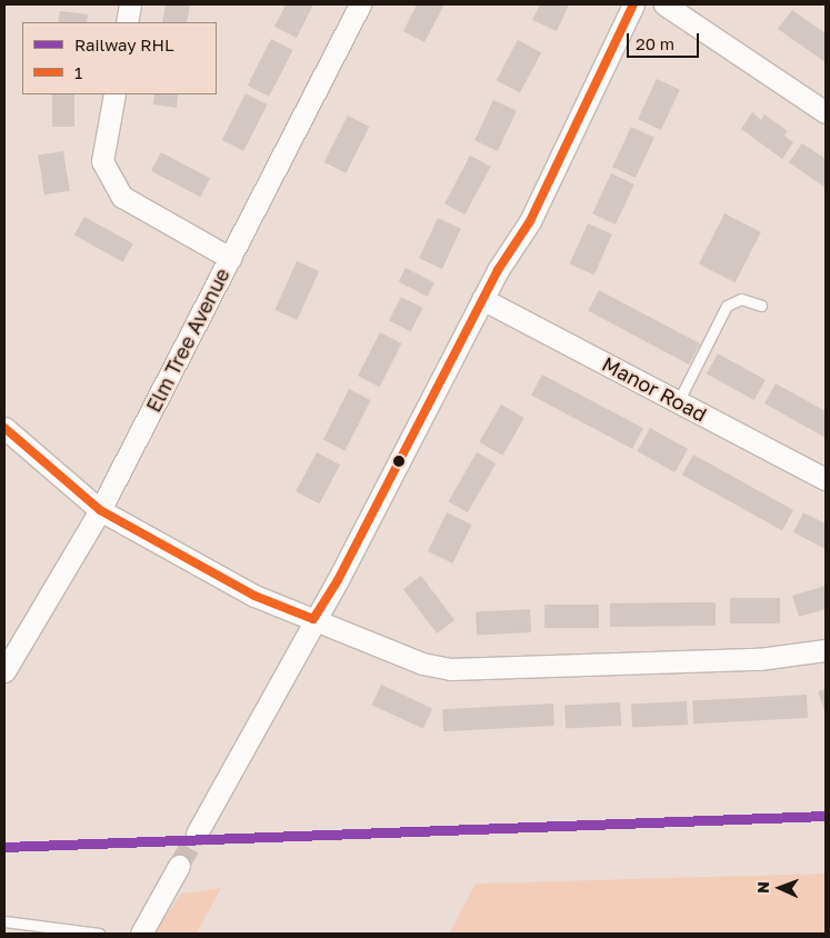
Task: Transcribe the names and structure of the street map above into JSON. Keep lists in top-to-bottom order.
{
  "streets": {
    "street": ["Elm Tree Avenue", "Manor Road"]
  },
  "lines": ["transit line 1", "rail line RHL"],
  "legend": ["Railway RHL", "1"],
  "scale_bar": "20 m",
  "north": "left"
}
